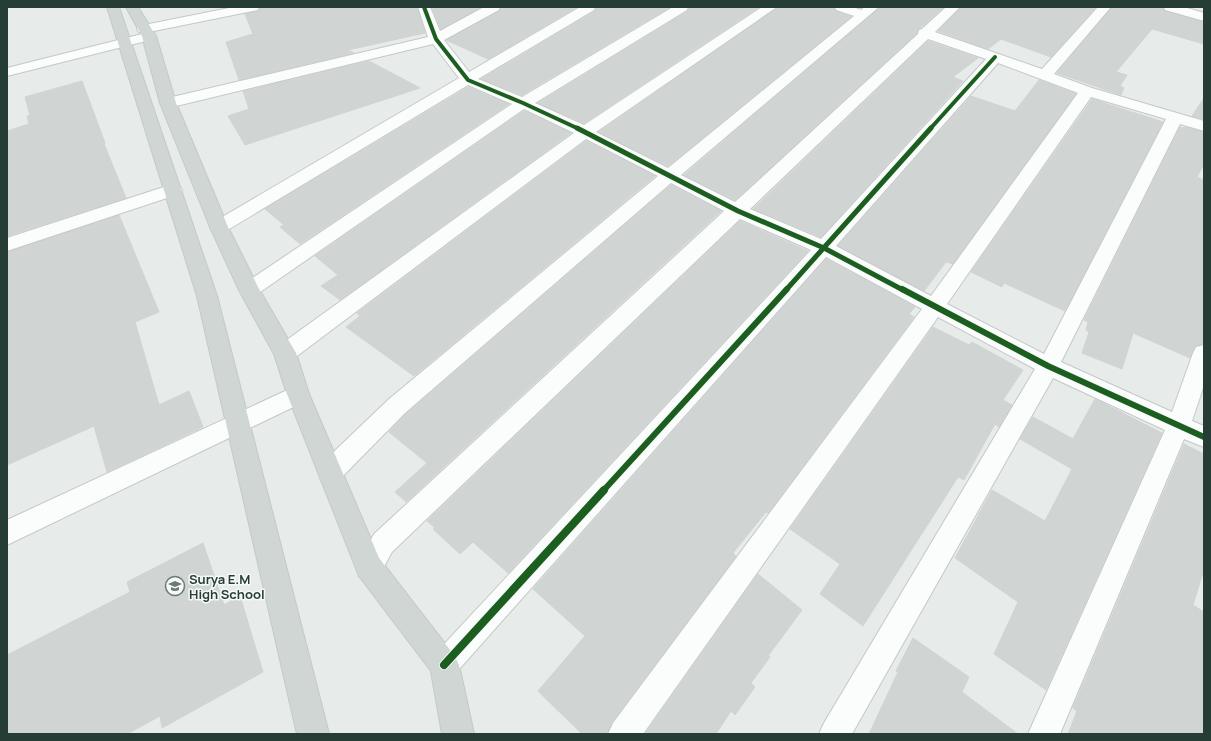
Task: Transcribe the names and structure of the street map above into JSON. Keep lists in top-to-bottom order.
{
  "places": {
    "school or university": ["Surya E.M High School"]
  }
}
